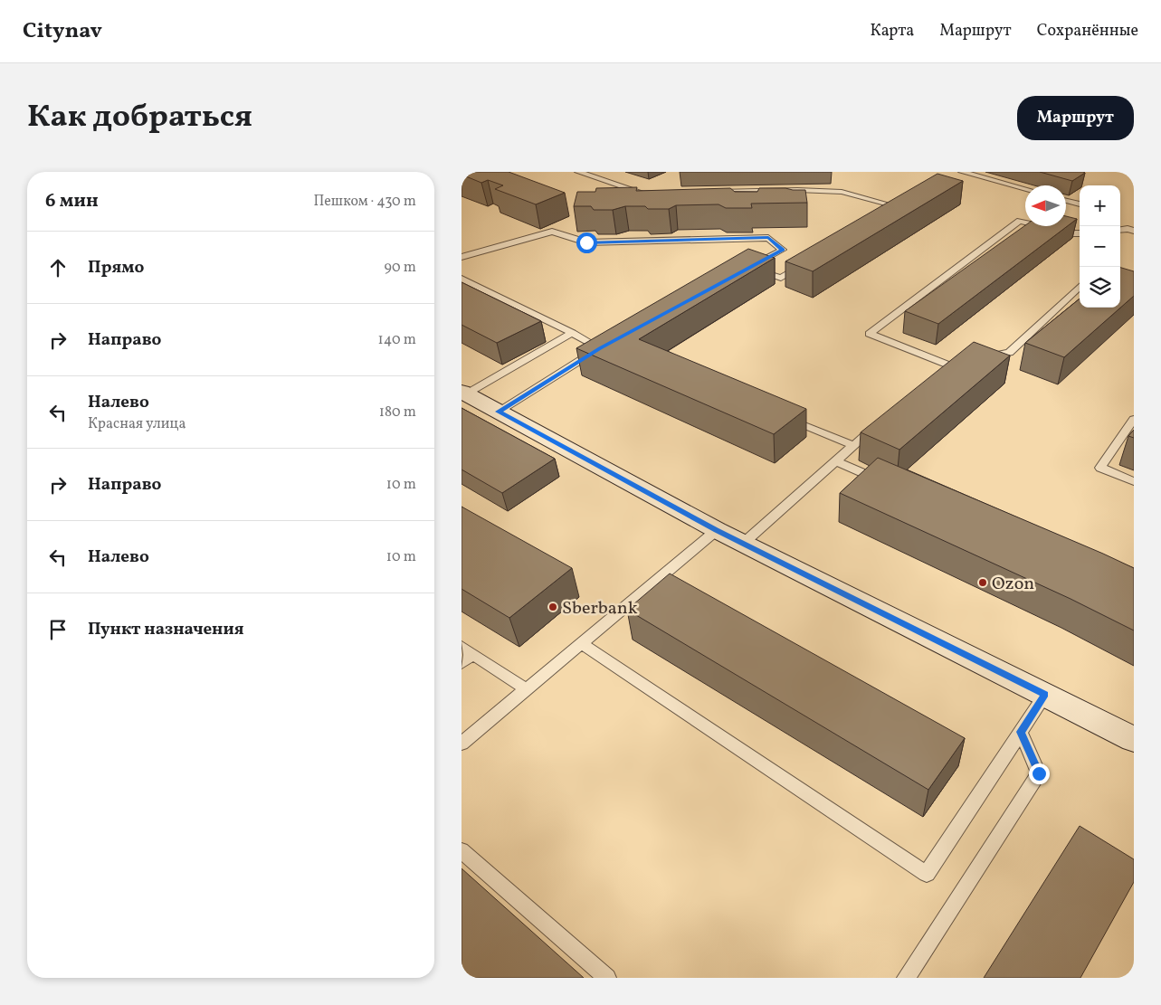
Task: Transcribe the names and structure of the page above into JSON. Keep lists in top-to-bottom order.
{
  "places": ["Ozon", "Sberbank"],
  "north": "left",
  "page": {
    "header": "Citynav",
    "nav": ["Карта", "Маршрут", "Сохранённые"],
    "title": "Как добраться",
    "buttons": "Маршрут",
    "heading": ["6 мин", "Пешком · 430 m"],
    "map_buttons": ["+", "−"],
    "list": [
      ["Прямо", "90 m"],
      ["Направо", "140 m"],
      ["Налево", "Красная улица", "180 m"],
      ["Направо", "10 m"],
      ["Налево", "10 m"],
      "Пункт назначения"
    ]
  }
}
